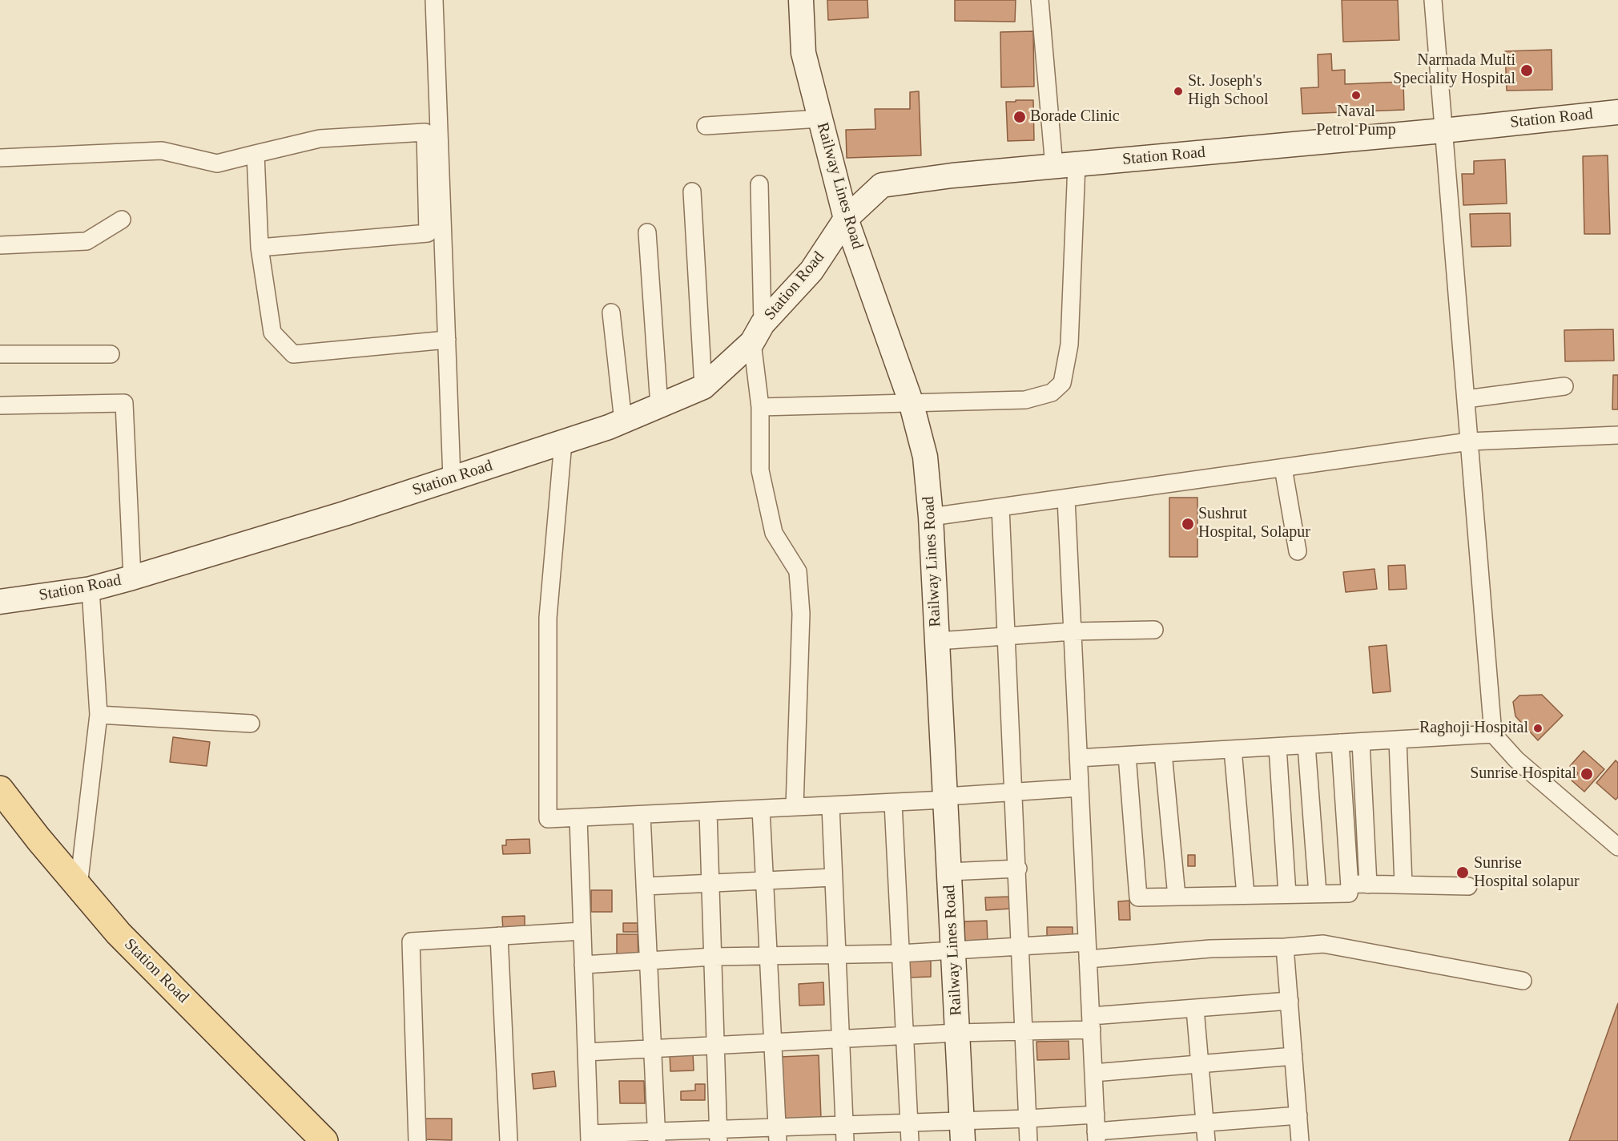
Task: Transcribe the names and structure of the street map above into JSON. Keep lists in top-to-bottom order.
{
  "streets": {
    "main road": ["Station Road", "Railway Lines Road"]
  },
  "crossings": [
    ["Station Road", "Railway Lines Road"]
  ],
  "places": [
    "Narmada Multi Speciality Hospital",
    "St. Joseph's High School",
    "Naval Petrol Pump",
    "Borade Clinic",
    "Sushrut Hospital, Solapur",
    "Raghoji Hospital",
    "Sunrise Hospital",
    "Sunrise Hospital solapur"
  ]
}
